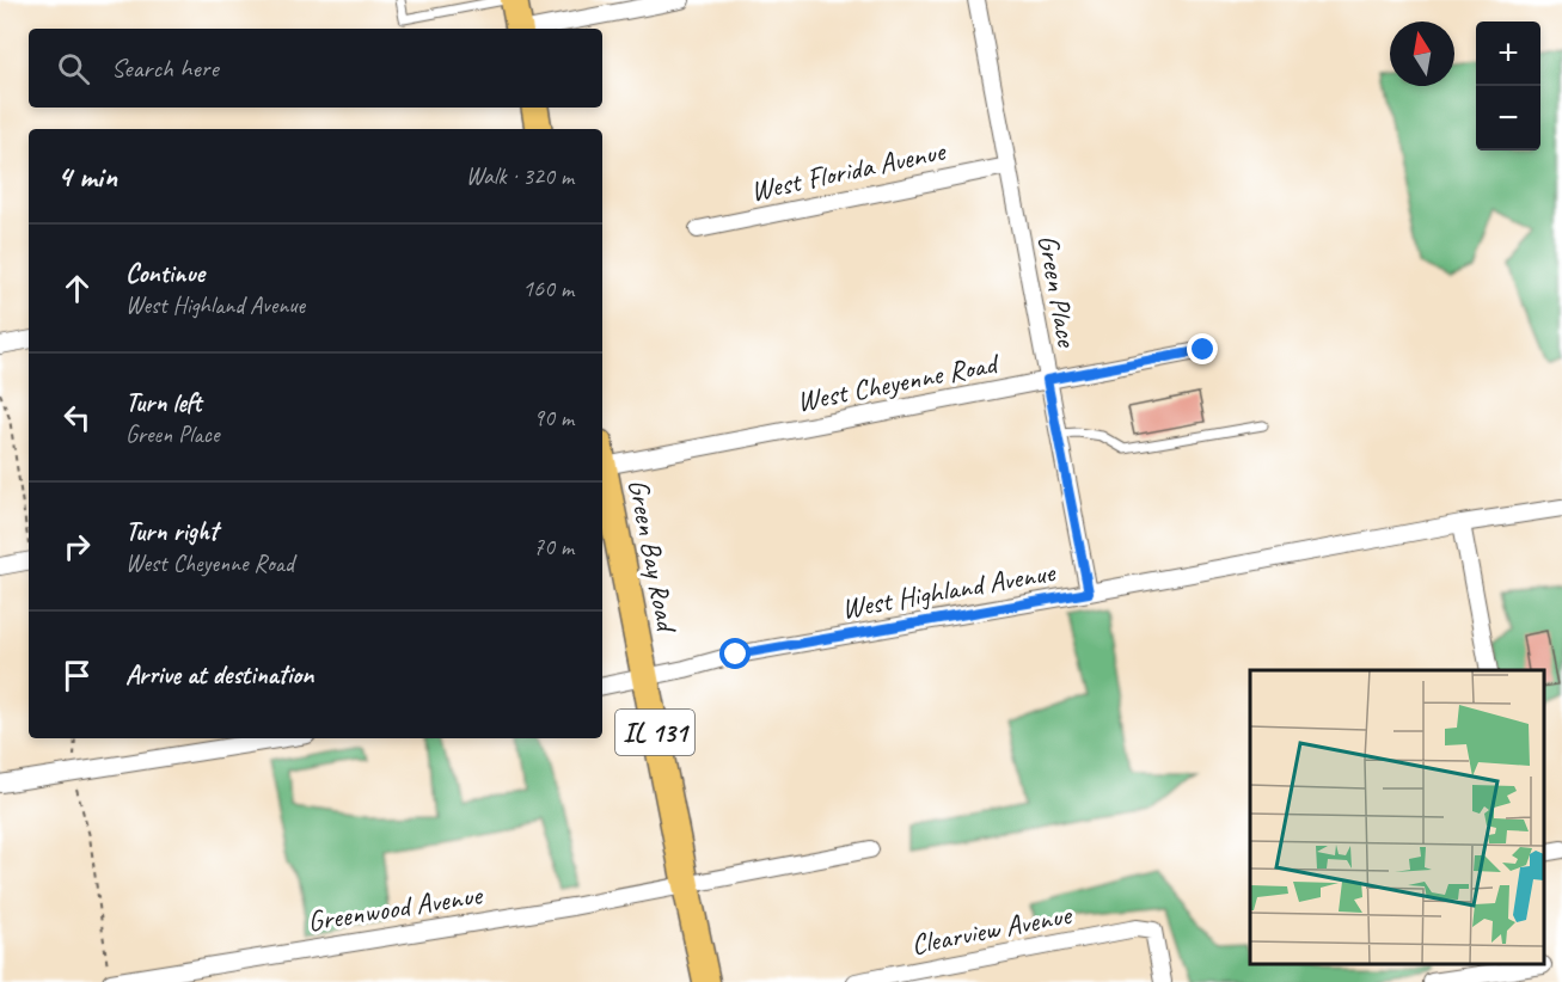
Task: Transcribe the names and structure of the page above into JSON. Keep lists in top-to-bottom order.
{
  "streets": {
    "main road": ["Green Bay Road", "IL 131"],
    "street": [
      "West Florida Avenue",
      "Green Place",
      "West Cheyenne Road",
      "West Highland Avenue",
      "Greenwood Avenue",
      "Clearview Avenue"
    ]
  },
  "crossings": [
    ["West Florida Avenue", "Green Place"],
    ["Green Place", "West Cheyenne Road"],
    ["Green Place", "West Highland Avenue"],
    ["Green Bay Road", "West Highland Avenue"],
    ["Green Bay Road", "IL 131"],
    ["West Highland Avenue", "IL 131"],
    ["IL 131", "Greenwood Avenue"]
  ],
  "north": "top",
  "page": {
    "map_buttons": ["+", "−"],
    "search": "Search here",
    "heading": ["4 min", "Walk · 320 m"],
    "list": [
      ["Continue", "West Highland Avenue", "160 m"],
      ["Turn left", "Green Place", "90 m"],
      ["Turn right", "West Cheyenne Road", "70 m"],
      "Arrive at destination"
    ]
  }
}
